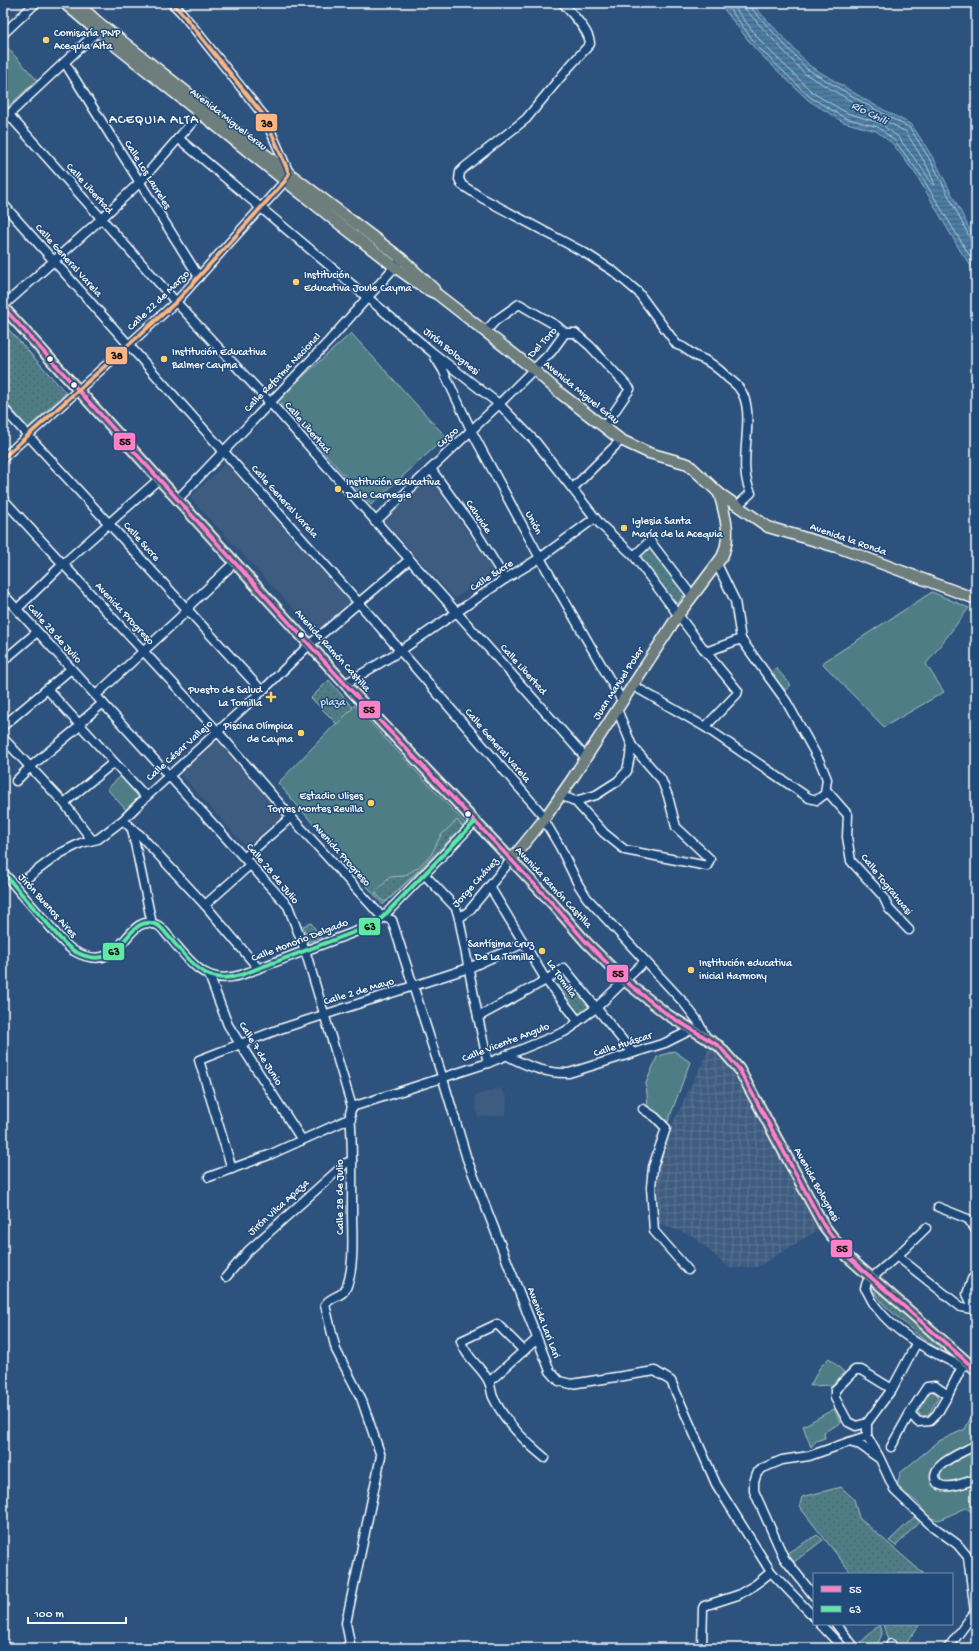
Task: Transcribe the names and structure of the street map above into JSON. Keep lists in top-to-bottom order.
{
  "streets": {
    "main road": [
      "Avenida Miguel Grau",
      "Avenida la Ronda",
      "Avenida Ramón Castilla",
      "Juan Manuel Polar",
      "Avenida Bolognesi"
    ],
    "street": [
      "Calle Los Laureles",
      "Calle Libertad",
      "Calle General Varela",
      "Calle 22 de Marzo",
      "Del Toro",
      "Jirón Bolognesi",
      "Calle Reforma Nacional",
      "Cuzco",
      "Cahuide",
      "Unión",
      "Calle Sucre",
      "Avenida Progreso",
      "Calle 28 de Julio",
      "Calle César Vallejo",
      "Jorge Chávez",
      "Calle Tograhuasi",
      "Jirón Buenos Aires",
      "Calle Honorio Delgado",
      "La Tomilla",
      "Calle 2 de Mayo",
      "Calle Vicente Angulo",
      "Calle Huáscar",
      "Calle 7 de Junio",
      "Jirón Vilca Apaza",
      "Avenida Lari Lari"
    ]
  },
  "crossings": [
    ["Avenida Miguel Grau", "Calle 22 de Marzo"],
    ["Avenida Miguel Grau", "Del Toro"],
    ["Avenida Miguel Grau", "Calle Reforma Nacional"],
    ["Avenida Miguel Grau", "Cuzco"],
    ["Avenida Miguel Grau", "Avenida la Ronda"],
    ["Avenida Miguel Grau", "Juan Manuel Polar"],
    ["Calle Los Laureles", "Calle 22 de Marzo"],
    ["Calle Libertad", "Calle 22 de Marzo"],
    ["Calle Libertad", "Calle Reforma Nacional"],
    ["Calle Libertad", "Cuzco"],
    ["Calle Libertad", "Calle Sucre"],
    ["Calle Libertad", "Juan Manuel Polar"],
    ["Calle Libertad", "Calle César Vallejo"],
    ["Calle General Varela", "Calle 22 de Marzo"],
    ["Calle General Varela", "Calle Reforma Nacional"],
    ["Calle General Varela", "Calle Sucre"],
    ["Calle General Varela", "Juan Manuel Polar"],
    ["Calle General Varela", "Calle César Vallejo"],
    ["Calle General Varela", "Calle Vicente Angulo"],
    ["Calle General Varela", "Avenida Bolognesi"],
    ["Calle 22 de Marzo", "Jirón Bolognesi"],
    ["Calle 22 de Marzo", "Calle Sucre"],
    ["Calle 22 de Marzo", "Avenida Ramón Castilla"],
    ["Del Toro", "Cuzco"],
    ["Jirón Bolognesi", "Calle Reforma Nacional"],
    ["Jirón Bolognesi", "Cuzco"],
    ["Jirón Bolognesi", "Unión"],
    ["Jirón Bolognesi", "Calle Sucre"],
    ["Jirón Bolognesi", "Juan Manuel Polar"],
    ["Calle Reforma Nacional", "Avenida Ramón Castilla"],
    ["Cuzco", "Cahuide"],
    ["Cuzco", "Unión"],
    ["Cahuide", "Calle Sucre"],
    ["Unión", "Calle Sucre"],
    ["Unión", "Juan Manuel Polar"],
    ["Avenida la Ronda", "Juan Manuel Polar"],
    ["Calle Sucre", "Avenida Ramón Castilla"],
    ["Calle Sucre", "Calle César Vallejo"],
    ["Avenida Progreso", "Calle César Vallejo"],
    ["Avenida Progreso", "Calle Honorio Delgado"],
    ["Avenida Progreso", "Calle 2 de Mayo"],
    ["Avenida Progreso", "Calle Vicente Angulo"],
    ["Avenida Progreso", "Avenida Lari Lari"],
    ["Calle 28 de Julio", "Calle César Vallejo"],
    ["Calle 28 de Julio", "Calle Honorio Delgado"],
    ["Calle 28 de Julio", "Calle 2 de Mayo"],
    ["Calle 28 de Julio", "Calle Vicente Angulo"],
    ["Calle 28 de Julio", "Jirón Vilca Apaza"],
    ["Avenida Ramón Castilla", "Juan Manuel Polar"],
    ["Avenida Ramón Castilla", "Calle César Vallejo"],
    ["Avenida Ramón Castilla", "Jorge Chávez"],
    ["Avenida Ramón Castilla", "Calle Honorio Delgado"],
    ["Avenida Ramón Castilla", "Calle Vicente Angulo"],
    ["Avenida Ramón Castilla", "Calle Huáscar"],
    ["Avenida Ramón Castilla", "Avenida Bolognesi"],
    ["Juan Manuel Polar", "Jorge Chávez"],
    ["Jorge Chávez", "La Tomilla"],
    ["Jorge Chávez", "Calle 2 de Mayo"],
    ["Jorge Chávez", "Calle Vicente Angulo"],
    ["Calle Honorio Delgado", "Calle 7 de Junio"],
    ["La Tomilla", "Calle 2 de Mayo"],
    ["La Tomilla", "Calle Vicente Angulo"],
    ["Calle 2 de Mayo", "Calle 7 de Junio"],
    ["Calle Vicente Angulo", "Calle Huáscar"],
    ["Calle Vicente Angulo", "Avenida Lari Lari"],
    ["Calle Huáscar", "Avenida Bolognesi"]
  ],
  "districts": ["ACEQUIA ALTA"],
  "water": ["Río Chili"],
  "parks": ["plaza"],
  "places": {
    "other": [
      "Comisaría PNP Acequia Alta",
      "Institución Educativa Joule Cayma",
      "Institución Educativa Balmer Cayma",
      "Institución Educativa Dale Carnegie",
      "Iglesia Santa María de la Acequia",
      "Piscina Olímpica de Cayma",
      "Estadio Ulises Torres Montes Revilla",
      "Santísima Cruz De La Tomilla",
      "Institución educativa inicial Harmony"
    ],
    "health": ["Puesto de Salud La Tomilla"]
  },
  "lines": ["transit line 38", "transit line 55", "transit line 63"],
  "legend": ["55", "63"],
  "scale_bar": "100 m"
}
